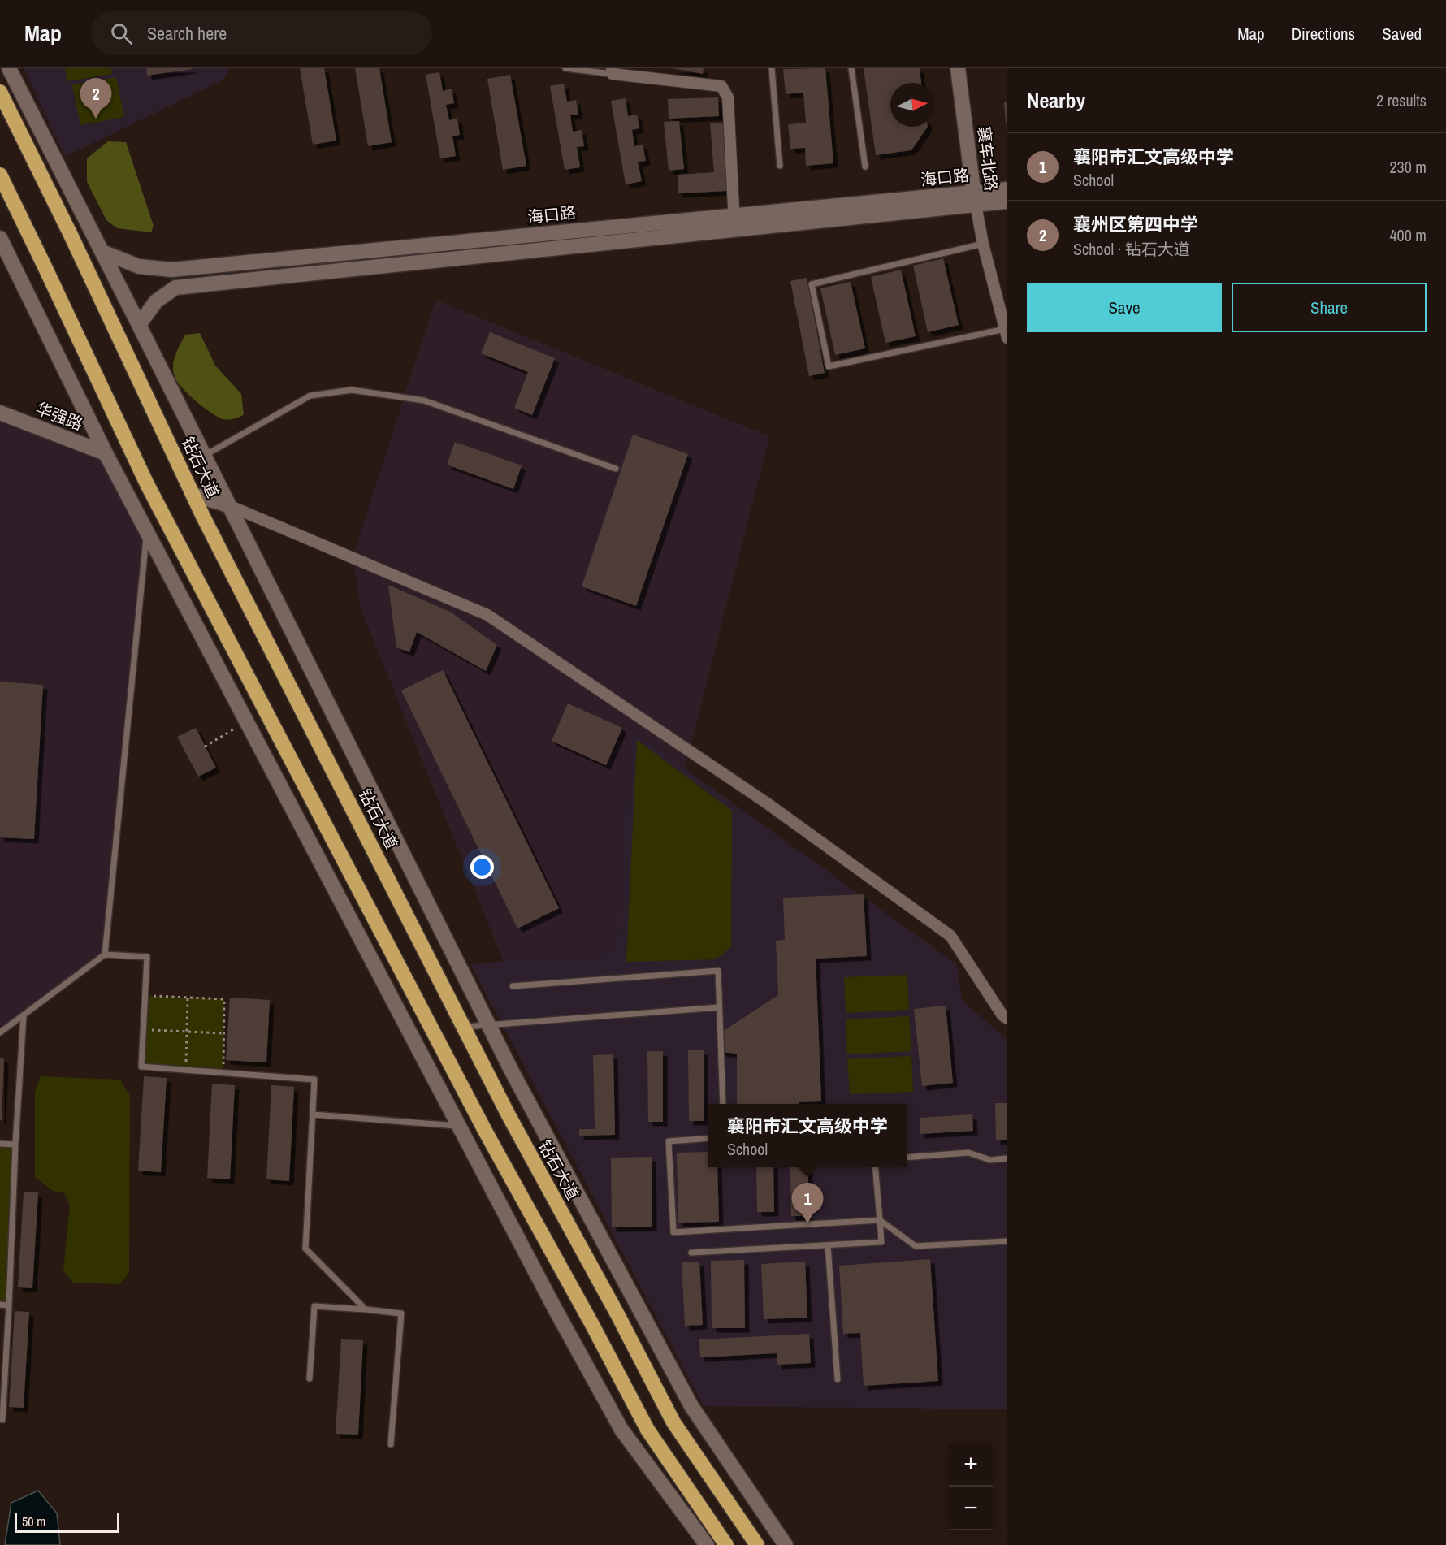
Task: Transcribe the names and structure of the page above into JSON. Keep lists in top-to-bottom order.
{
  "streets": {
    "highway": ["钻石大道"],
    "street": ["襄车北路", "海口路", "华强路"]
  },
  "crossings": [
    ["襄车北路", "海口路"]
  ],
  "scale_bar": "50 m",
  "north": "right",
  "page": {
    "header": "Map",
    "search": "Search here",
    "nav": ["Map", "Directions", "Saved"],
    "heading": ["Nearby", "2 results"],
    "pins": ["2", "1"],
    "list": [
      {
        "mark": "1",
        "name": "襄阳市汇文高级中学",
        "note": "School",
        "value": "230 m"
      },
      {
        "mark": "2",
        "name": "襄州区第四中学",
        "note": "School · 钻石大道",
        "value": "400 m"
      }
    ],
    "buttons": ["Save", "Share"],
    "popup": ["襄阳市汇文高级中学", "School"],
    "map_buttons": ["+", "−"],
    "scale": "50 m"
  }
}
